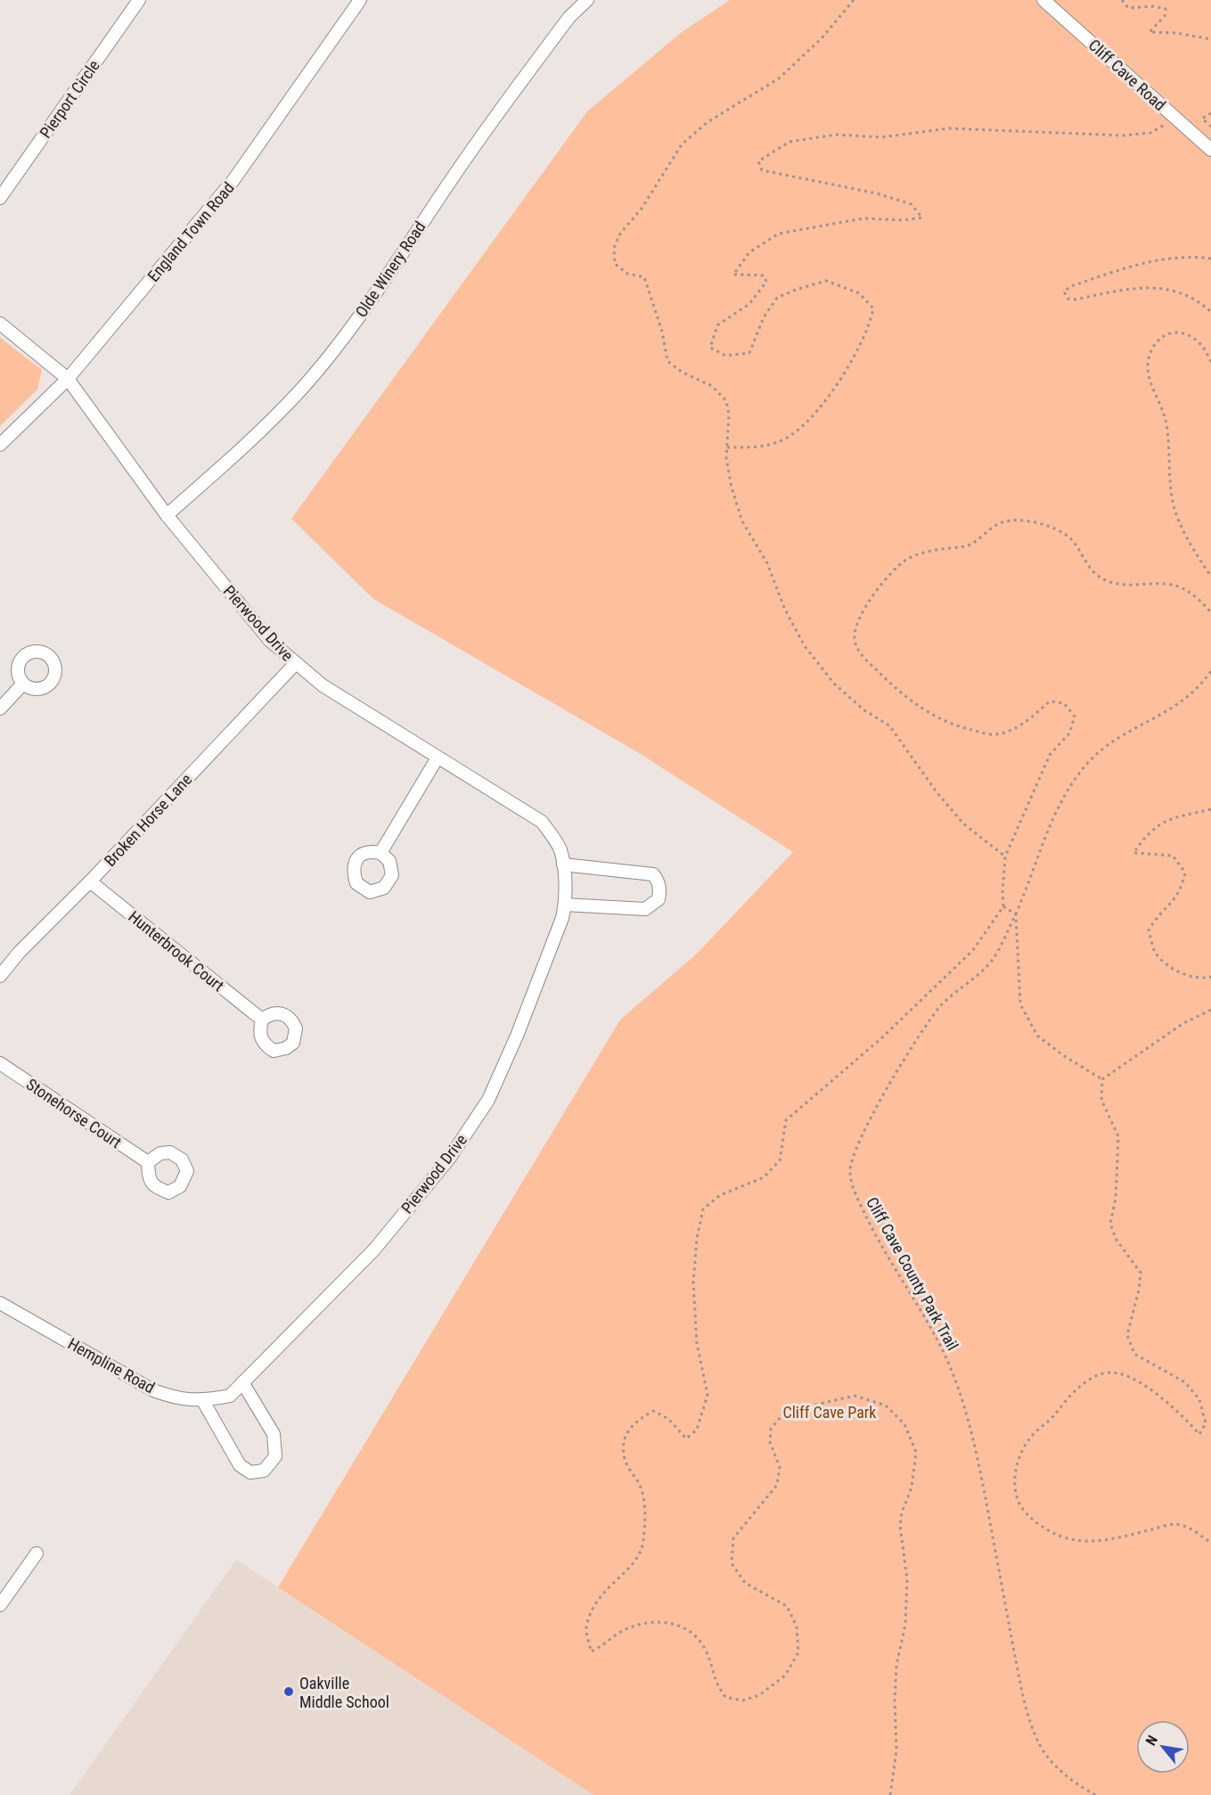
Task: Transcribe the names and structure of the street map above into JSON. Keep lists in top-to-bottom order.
{
  "streets": {
    "street": [
      "Cliff Cave Road",
      "Pierport Circle",
      "England Town Road",
      "Olde Winery Road",
      "Pierwood Drive",
      "Broken Horse Lane",
      "Hunterbrook Court",
      "Stonehorse Court",
      "Hempline Road"
    ],
    "path": ["Cliff Cave County Park Trail"]
  },
  "crossings": [
    ["England Town Road", "Pierwood Drive"],
    ["Olde Winery Road", "Pierwood Drive"],
    ["Pierwood Drive", "Broken Horse Lane"],
    ["Pierwood Drive", "Hempline Road"],
    ["Broken Horse Lane", "Hunterbrook Court"]
  ],
  "parks": ["Cliff Cave Park"],
  "places": ["Oakville Middle School"],
  "north": "top left"
}
